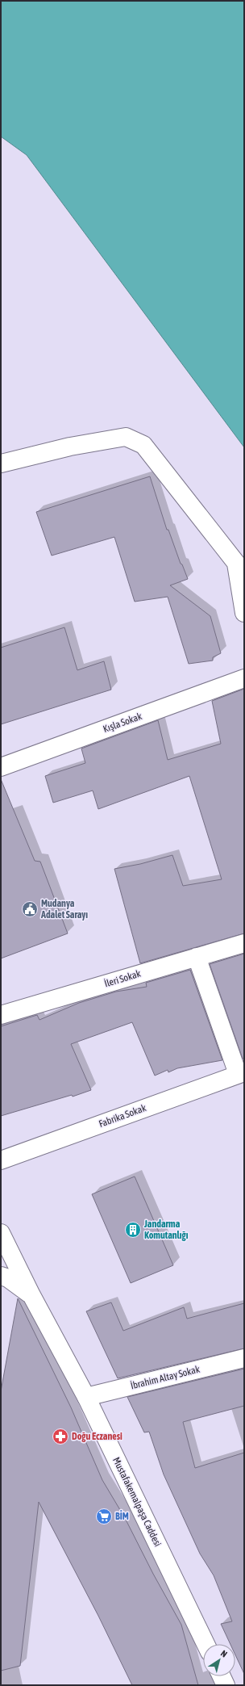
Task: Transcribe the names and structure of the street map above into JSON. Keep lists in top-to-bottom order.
{
  "streets": {
    "street": [
      "Kışla Sokak",
      "İleri Sokak",
      "Fabrika Sokak",
      "İbrahim Altay Sokak",
      "Mustafakemalpaşa Caddesi"
    ]
  },
  "crossings": [
    ["İbrahim Altay Sokak", "Mustafakemalpaşa Caddesi"]
  ],
  "places": {
    "public building": ["Mudanya Adalet Sarayı"],
    "building": ["Jandarma Komutanlığı"],
    "pharmacy": ["Doğu Eczanesi"],
    "supermarket": ["BİM"]
  },
  "north": "top right"
}
